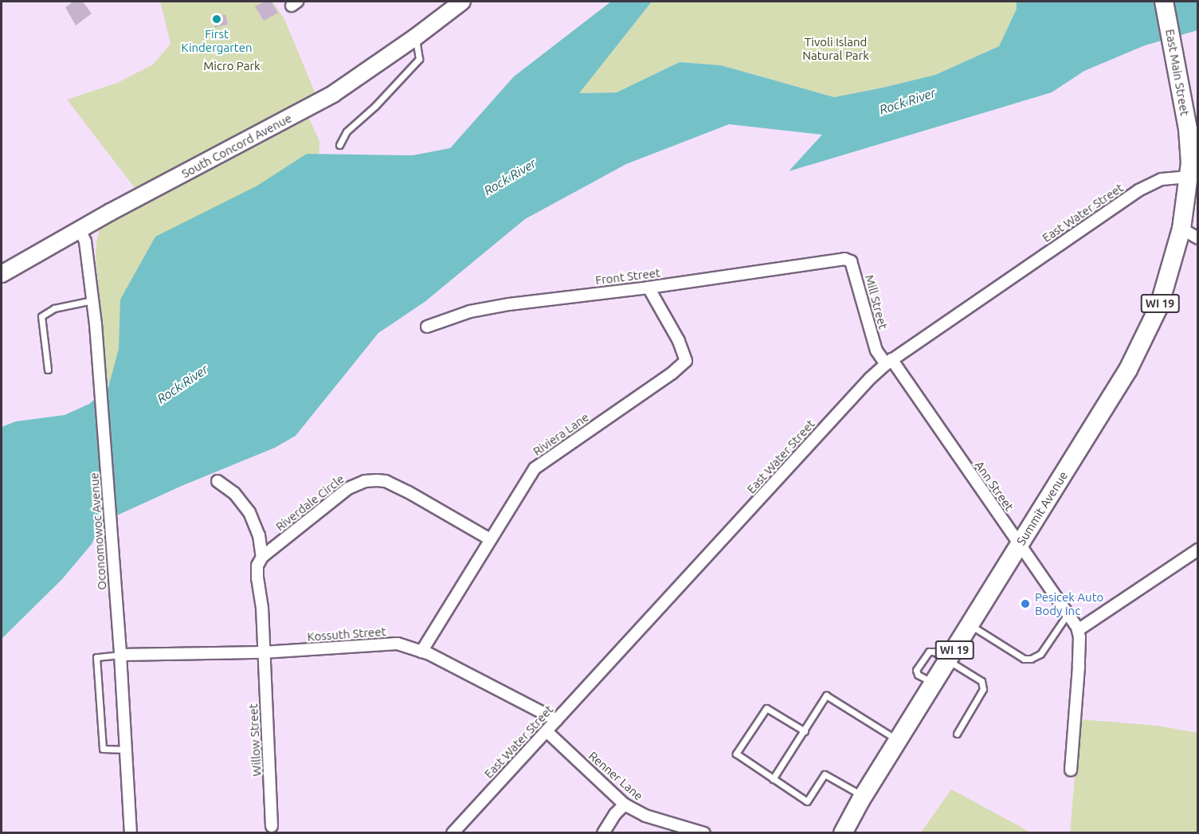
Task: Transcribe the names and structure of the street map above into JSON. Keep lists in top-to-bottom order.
{
  "streets": {
    "main road": ["East Main Street", "WI 19", "Summit Avenue"],
    "street": [
      "South Concord Avenue",
      "East Water Street",
      "Front Street",
      "Mill Street",
      "Riviera Lane",
      "Ann Street",
      "Riverdale Circle",
      "Oconomowoc Avenue",
      "Kossuth Street",
      "Willow Street",
      "Renner Lane"
    ]
  },
  "crossings": [
    ["East Main Street", "East Water Street"],
    ["East Main Street", "Summit Avenue"],
    ["South Concord Avenue", "Oconomowoc Avenue"],
    ["East Water Street", "Mill Street"],
    ["East Water Street", "Ann Street"],
    ["East Water Street", "Summit Avenue"],
    ["East Water Street", "Kossuth Street"],
    ["East Water Street", "Renner Lane"],
    ["Front Street", "Mill Street"],
    ["Front Street", "Riviera Lane"],
    ["Mill Street", "Ann Street"],
    ["Riviera Lane", "Riverdale Circle"],
    ["Riviera Lane", "Kossuth Street"],
    ["Ann Street", "Summit Avenue"],
    ["Oconomowoc Avenue", "Kossuth Street"],
    ["Kossuth Street", "Willow Street"]
  ],
  "water": ["Rock River"],
  "parks": ["Tivoli Island Natural Park", "Micro Park"],
  "places": ["First Kindergarten", "Pesicek Auto Body Inc"]
}
